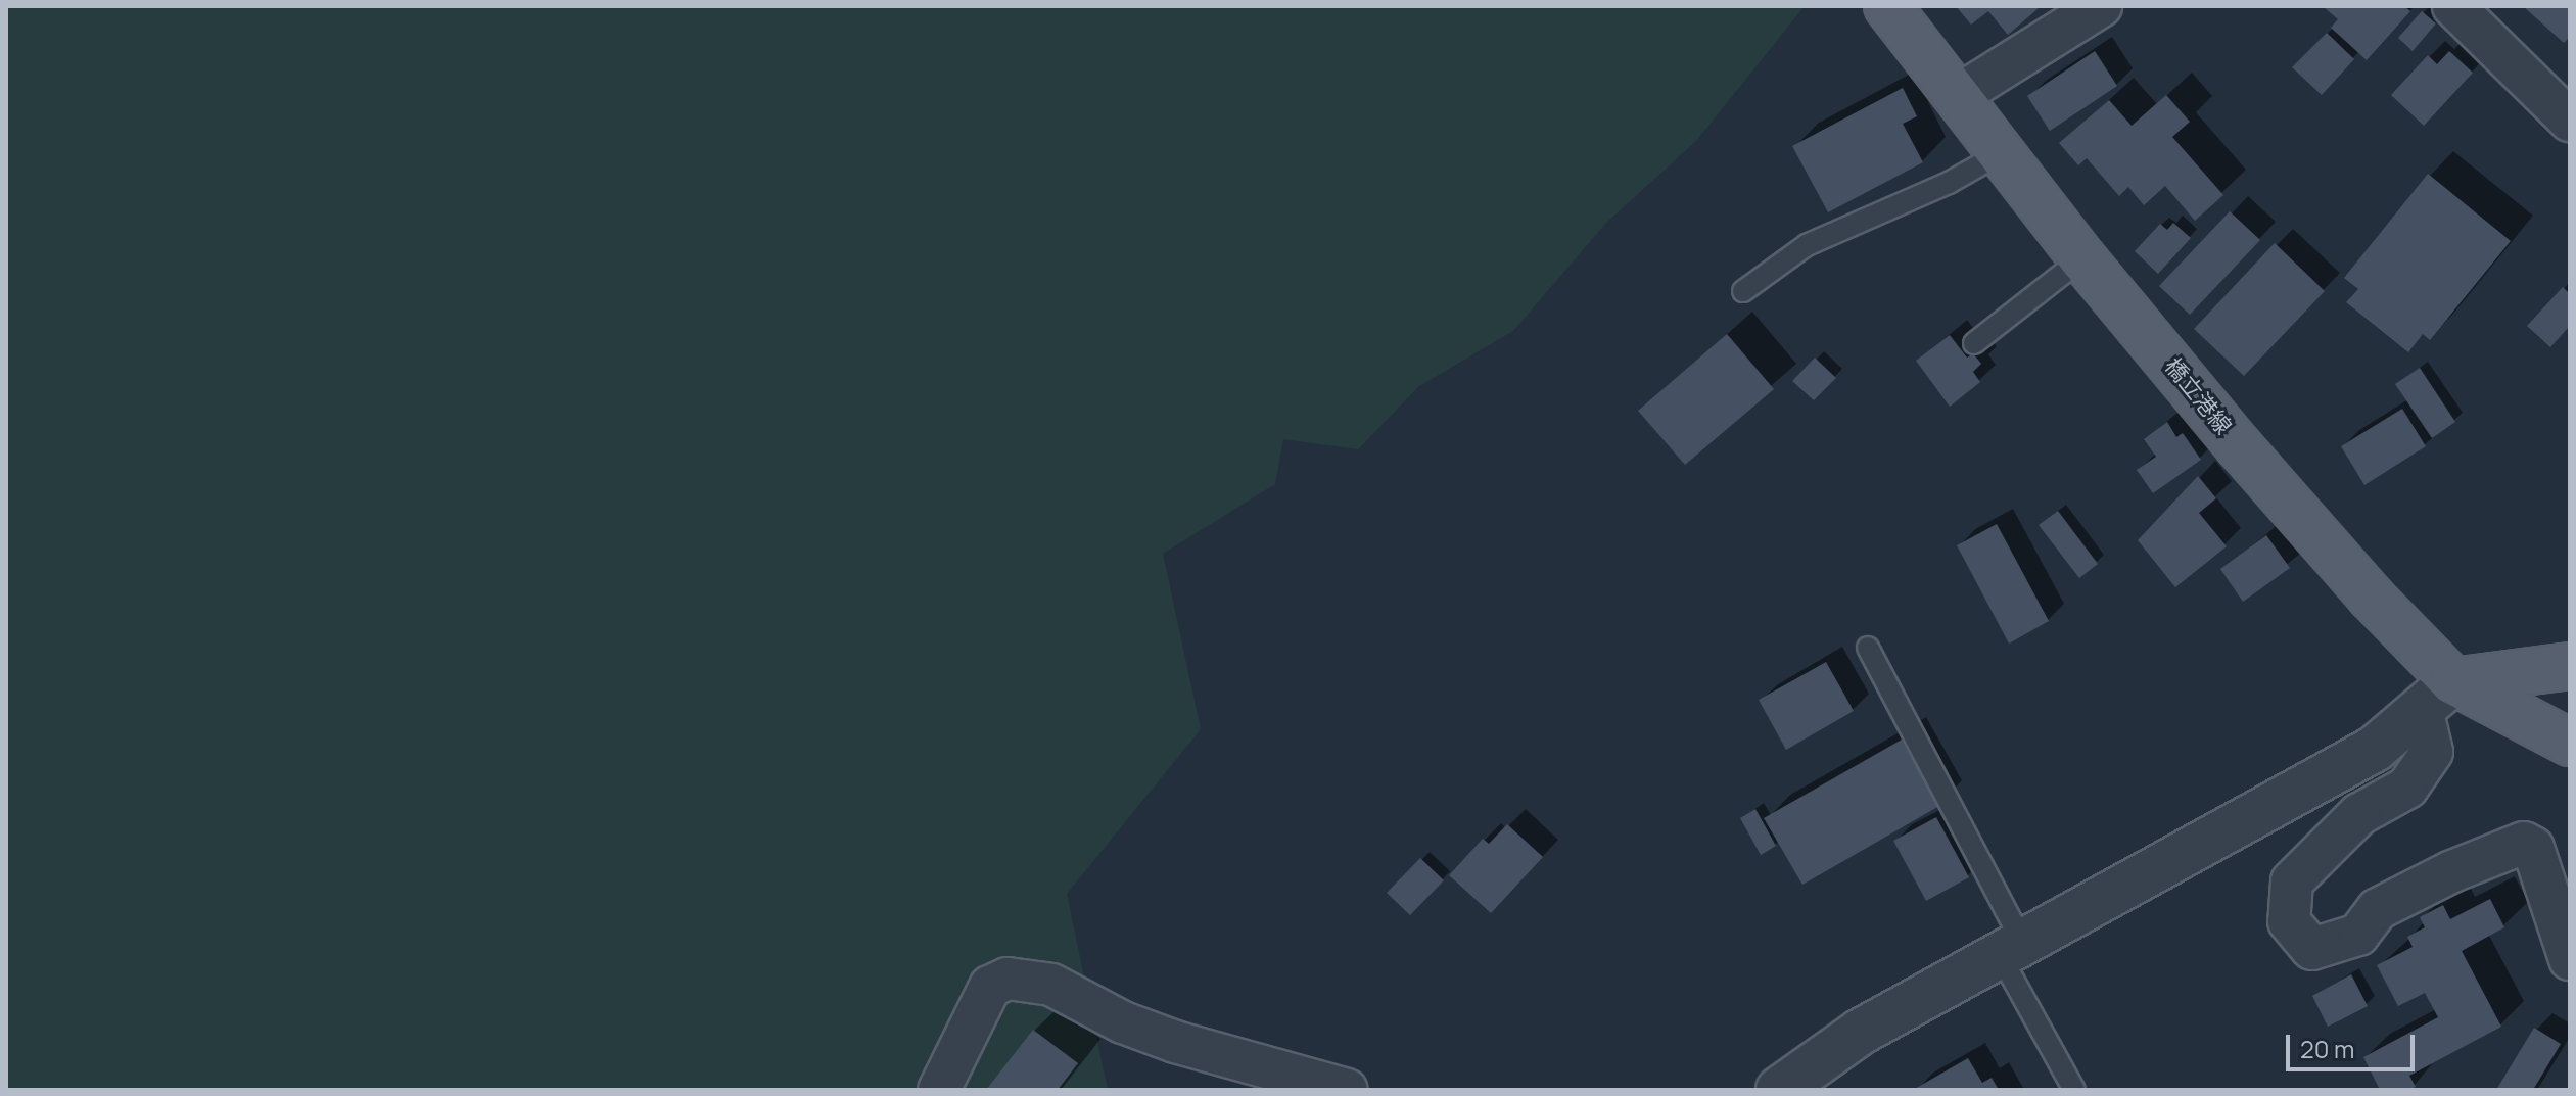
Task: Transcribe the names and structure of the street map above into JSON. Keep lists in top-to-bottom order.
{
  "streets": {
    "main road": ["橋立港線"]
  },
  "scale_bar": "20 m"
}
